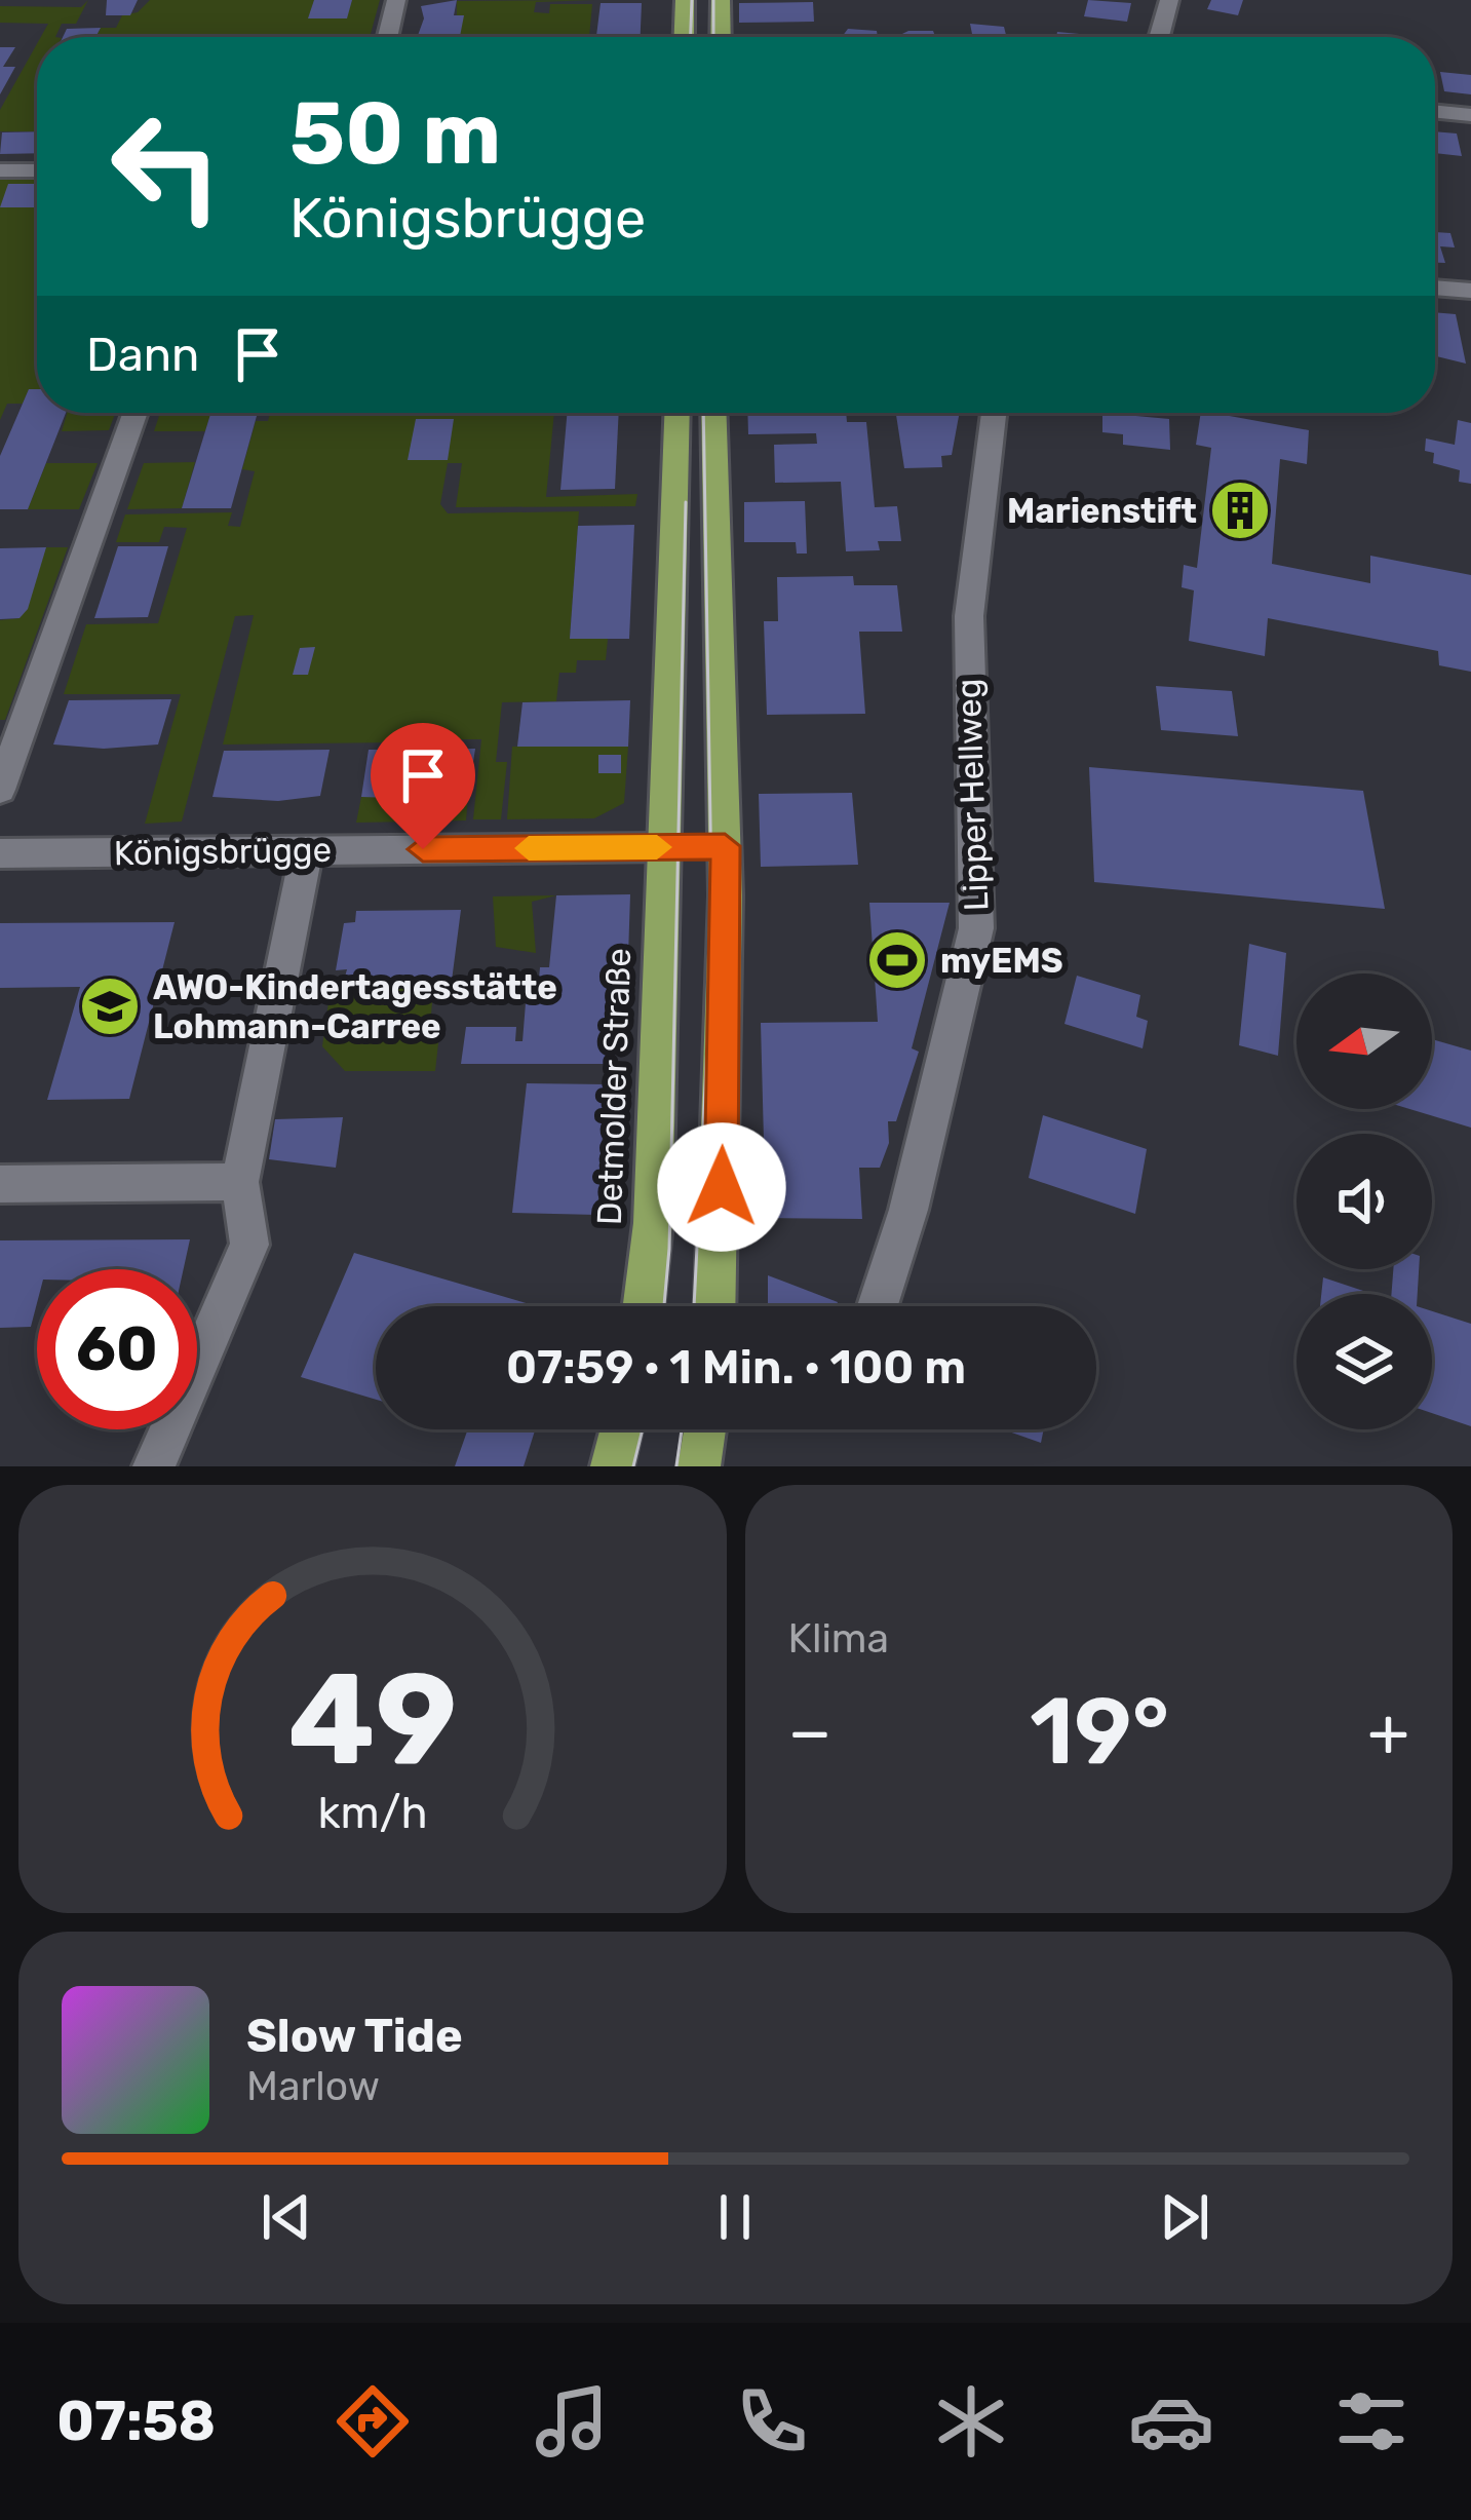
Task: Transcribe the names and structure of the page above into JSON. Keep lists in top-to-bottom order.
{
  "streets": {
    "main road": ["Detmolder Straße"],
    "street": ["Lipper Hellweg", "Königsbrügge"]
  },
  "crossings": [
    ["Königsbrügge", "Detmolder Straße"]
  ],
  "places": {
    "building": ["Marienstift"],
    "sports": ["myEMS"],
    "school or university": ["AWO-Kindertagesstätte Lohmann-Carree"]
  },
  "north": "left",
  "page": {
    "turn": ["50 m", "Königsbrügge"],
    "then": "Dann",
    "limit": "60",
    "trip": "07:59 · 1 Min. · 100 m",
    "tile": "Klima",
    "heat": ["−", "19°", "+"],
    "song": ["Slow Tide", "Marlow"],
    "tabs": "07:58",
    "gauge": ["49", "km/h"]
  }
}
